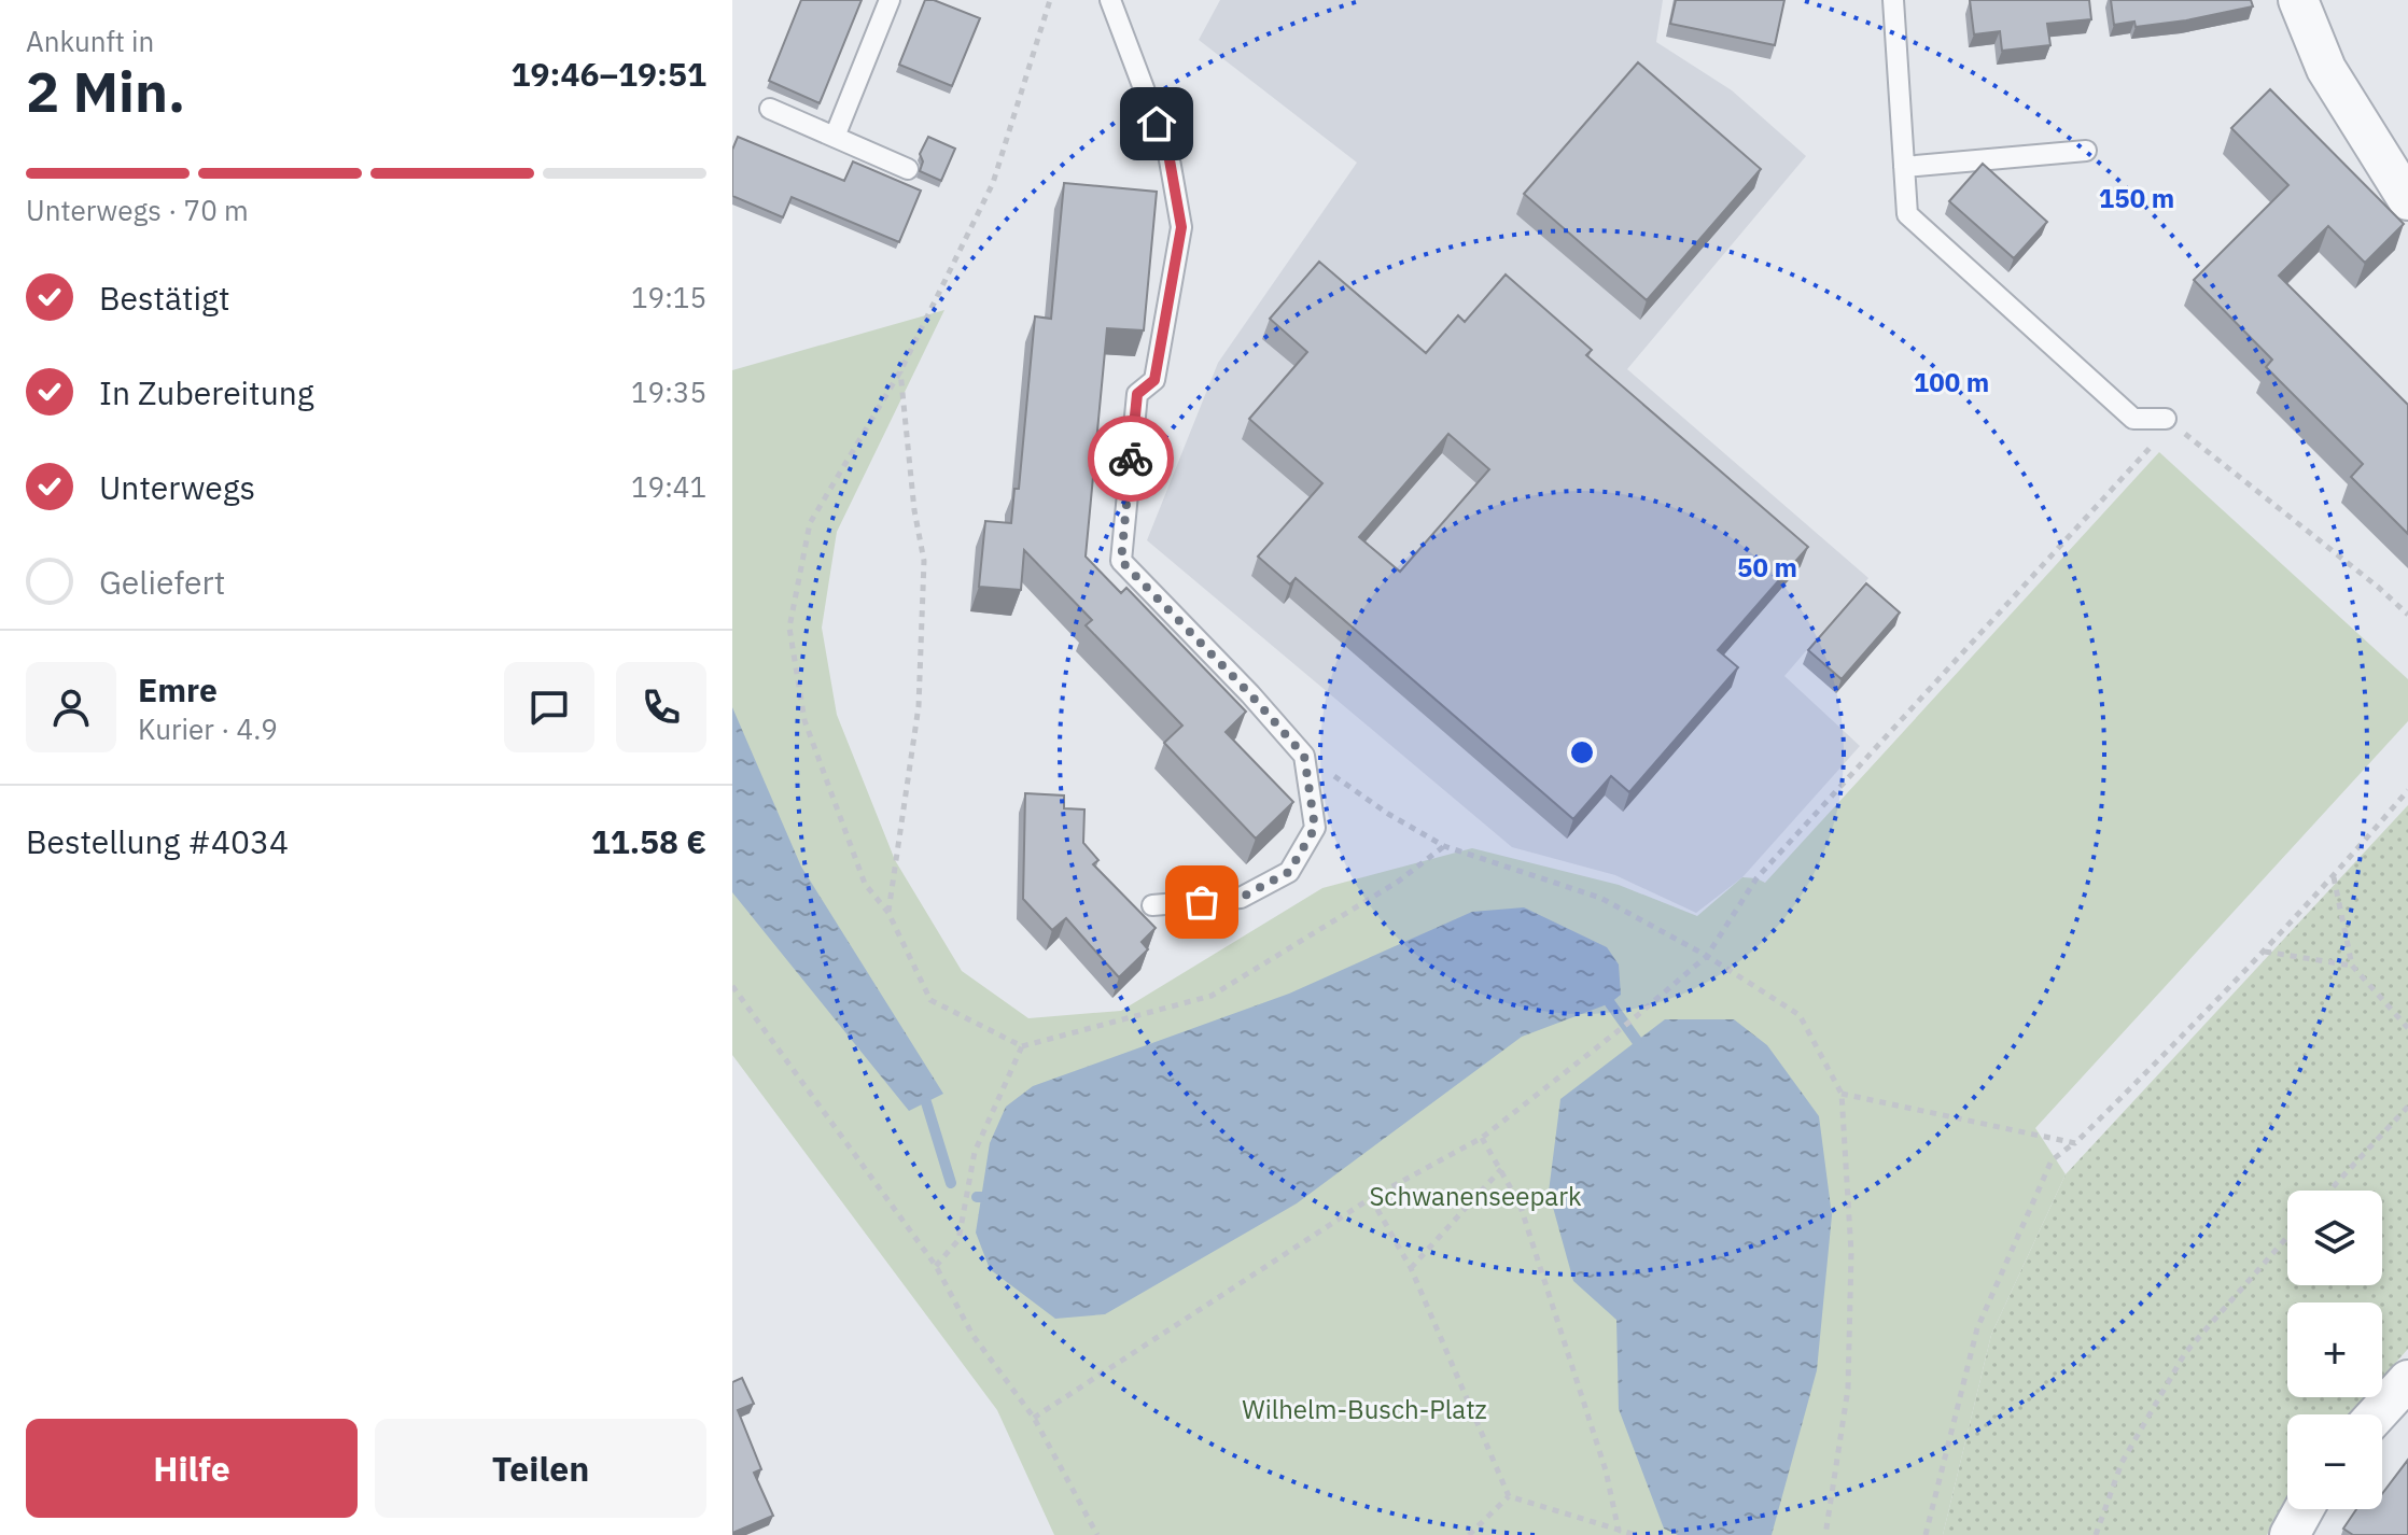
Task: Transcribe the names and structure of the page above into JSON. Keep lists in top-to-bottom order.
{
  "parks": ["Schwanenseepark", "Wilhelm-Busch-Platz"],
  "page": {
    "heading": ["2 Min.", "Ankunft in", "19:46–19:51"],
    "panel": [
      "Emre",
      "Kurier · 4.9",
      "Bestellung #4034",
      "11.58 €"
    ],
    "bar": "Unterwegs · 70 m",
    "list": [
      ["Bestätigt", "19:15"],
      ["In Zubereitung", "19:35"],
      ["Unterwegs", "19:41"],
      "Geliefert"
    ],
    "map_buttons": ["+", "−"],
    "buttons": ["Hilfe", "Teilen"]
  },
  "rings": ["150 m", "100 m", "50 m"]
}
